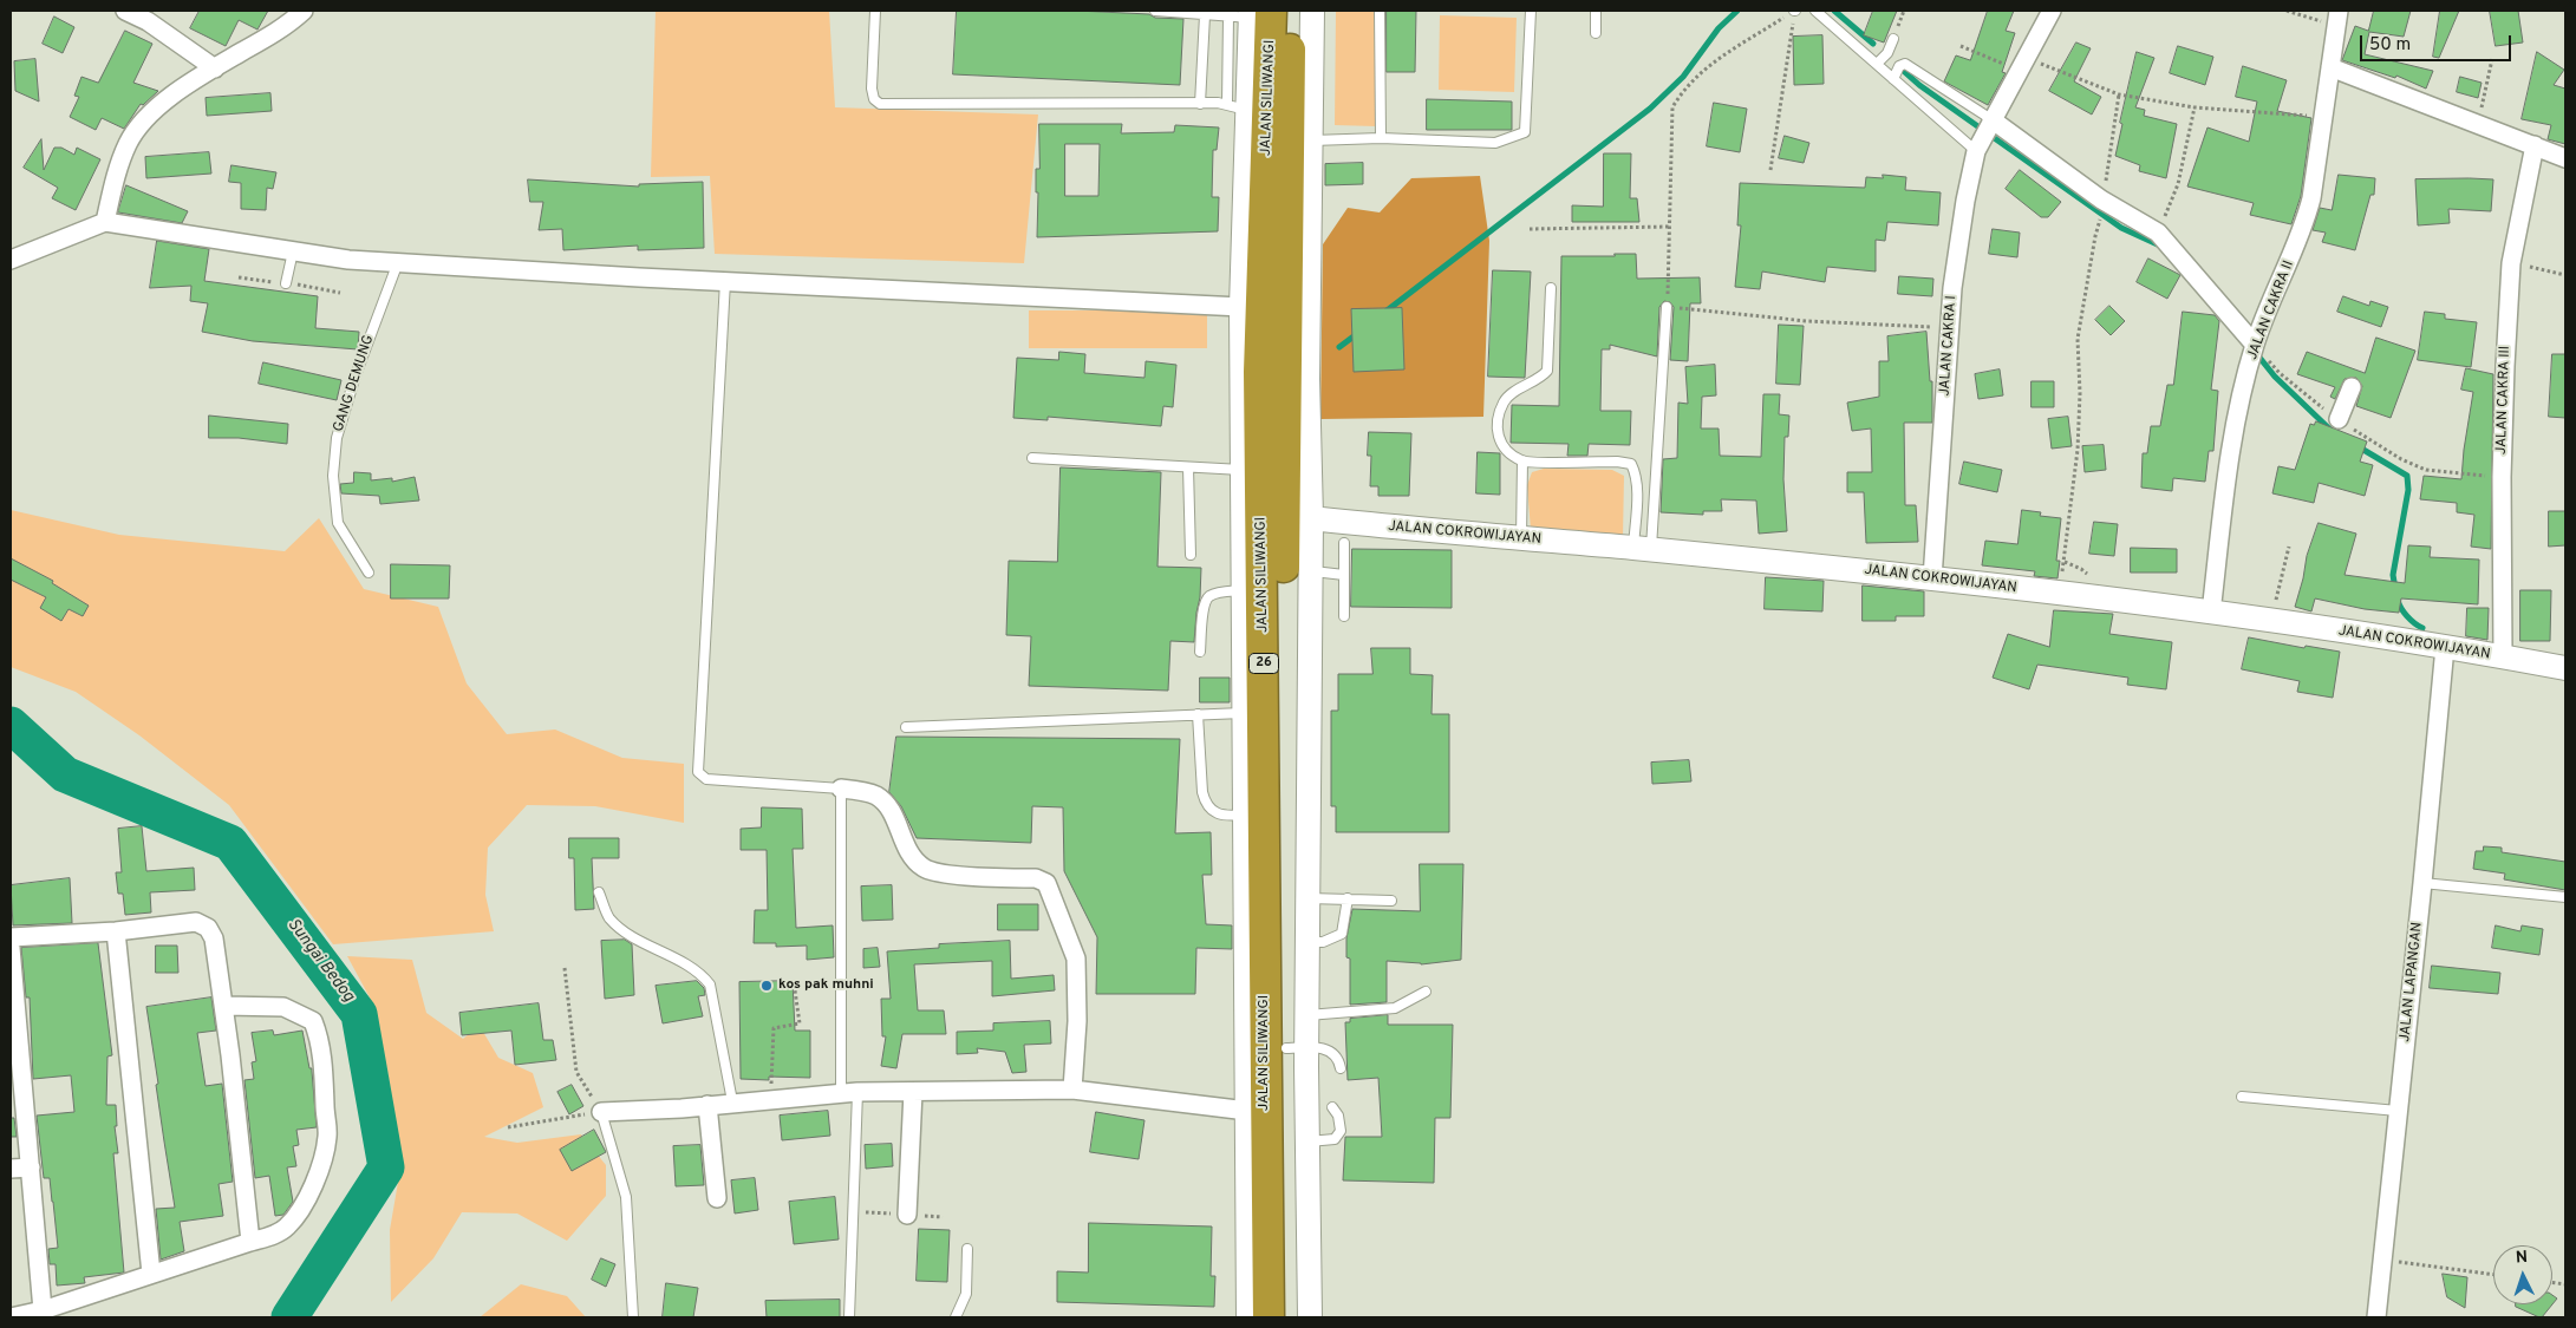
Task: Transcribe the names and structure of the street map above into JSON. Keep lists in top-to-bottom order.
{
  "streets": {
    "highway": ["JALAN SILIWANGI", "26"],
    "street": [
      "JALAN CAKRA II",
      "JALAN CAKRA I",
      "JALAN CAKRA III",
      "JALAN COKROWIJAYAN",
      "JALAN LAPANGAN"
    ],
    "lane": ["GANG DEMUNG"]
  },
  "crossings": [
    ["JALAN CAKRA II", "JALAN COKROWIJAYAN"],
    ["JALAN CAKRA I", "JALAN COKROWIJAYAN"],
    ["JALAN CAKRA III", "JALAN COKROWIJAYAN"],
    ["JALAN COKROWIJAYAN", "JALAN LAPANGAN"]
  ],
  "water": ["Sungai Bedog"],
  "places": ["kos pak muhni"],
  "scale_bar": "50 m",
  "north": "top"
}
